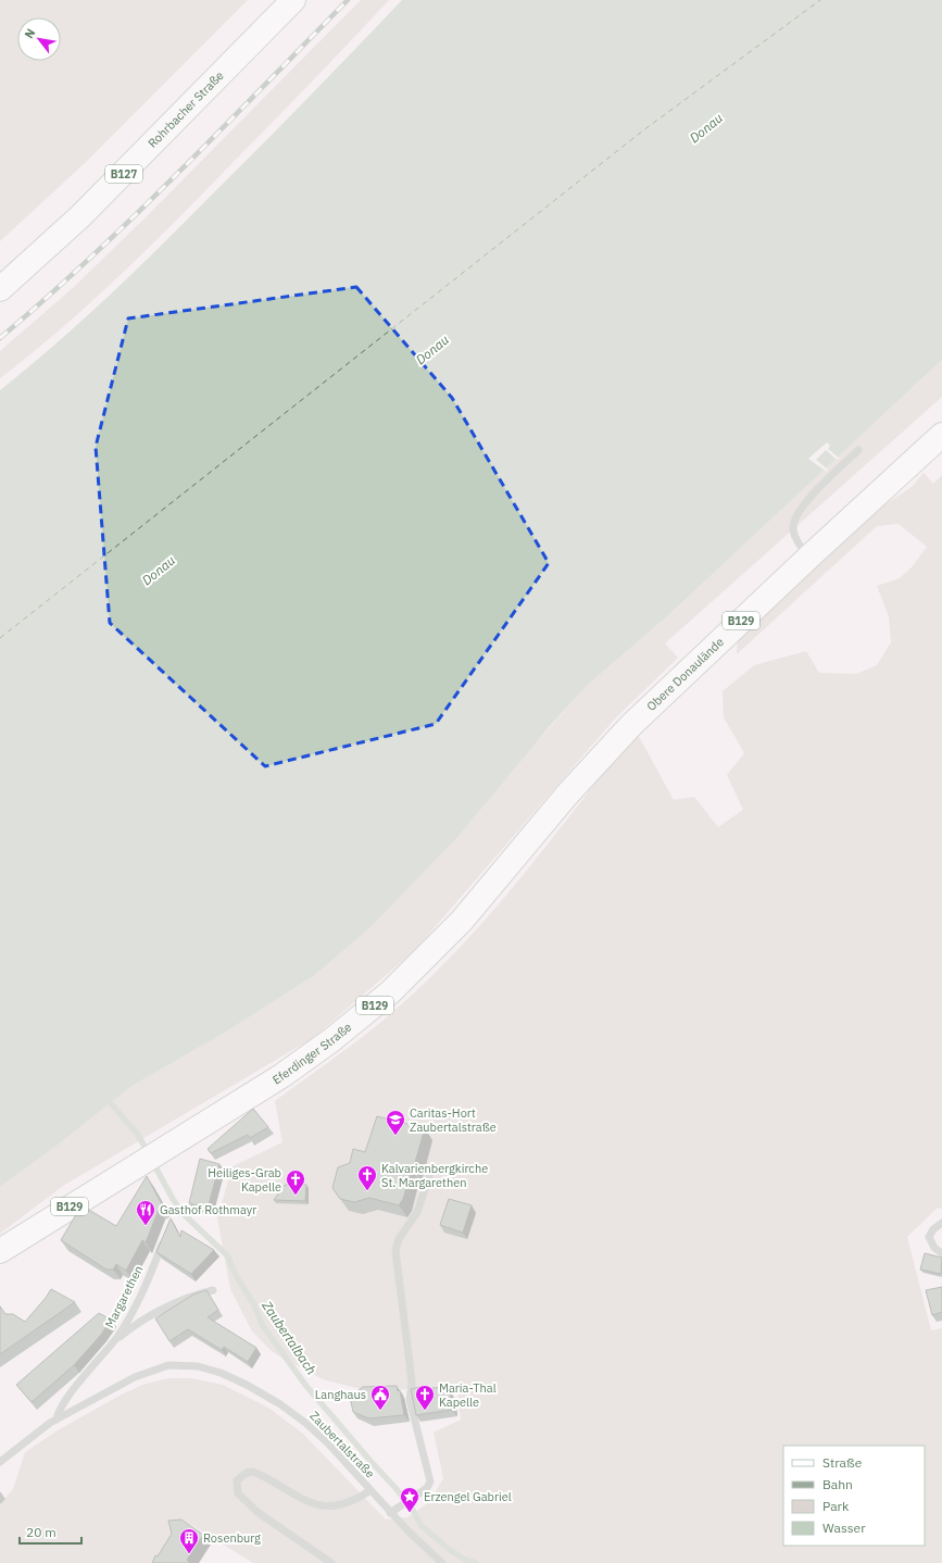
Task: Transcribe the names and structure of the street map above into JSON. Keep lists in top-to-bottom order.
{
  "streets": {
    "main road": [
      "Rohrbacher Straße",
      "B127",
      "B129",
      "Obere Donaulände",
      "Eferdinger Straße"
    ],
    "street": ["Margarethen", "Zaubertalstraße"]
  },
  "crossings": [
    ["Obere Donaulände", "Eferdinger Straße"],
    ["Margarethen", "Zaubertalstraße"]
  ],
  "water": ["Donau", "Zaubertalbach"],
  "places": {
    "school or university": ["Caritas-Hort Zaubertalstraße"],
    "church": ["Kalvarienbergkirche St. Margarethen", "Heiliges-Grab Kapelle", "Maria-Thal Kapelle"],
    "restaurant": ["Gasthof Rothmayr"],
    "public building": ["Langhaus"],
    "place": ["Erzengel Gabriel"],
    "building": ["Rosenburg"]
  },
  "legend": [
    "Straße",
    "Bahn",
    "Park",
    "Wasser"
  ],
  "scale_bar": "20 m",
  "north": "top left"
}
